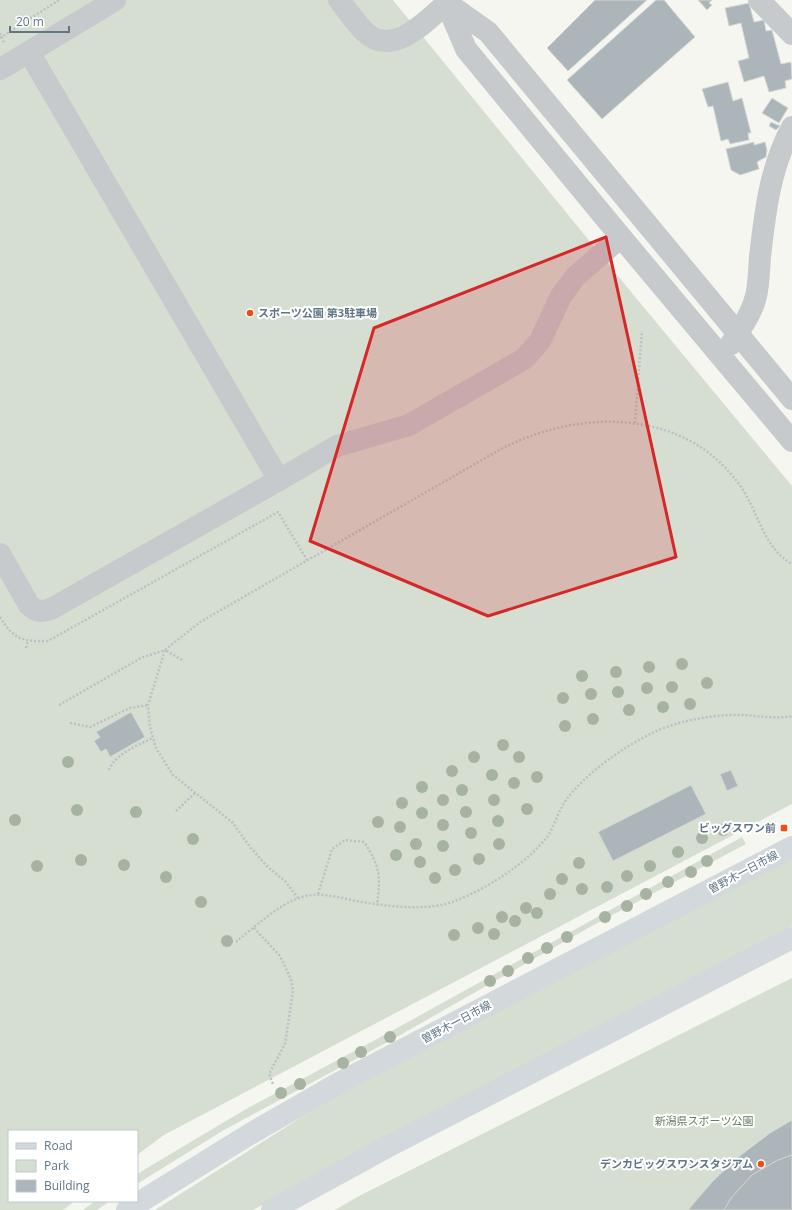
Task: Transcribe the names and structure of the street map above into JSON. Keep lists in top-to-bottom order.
{
  "streets": {
    "main road": ["曽野木一日市線"]
  },
  "parks": ["新潟県スポーツ公園"],
  "places": {
    "other": ["スポーツ公園 第3駐車場", "デンカビッグスワンスタジアム"],
    "transit": ["ビッグスワン前"]
  },
  "legend": ["Road", "Park", "Building"],
  "scale_bar": "20 m"
}
